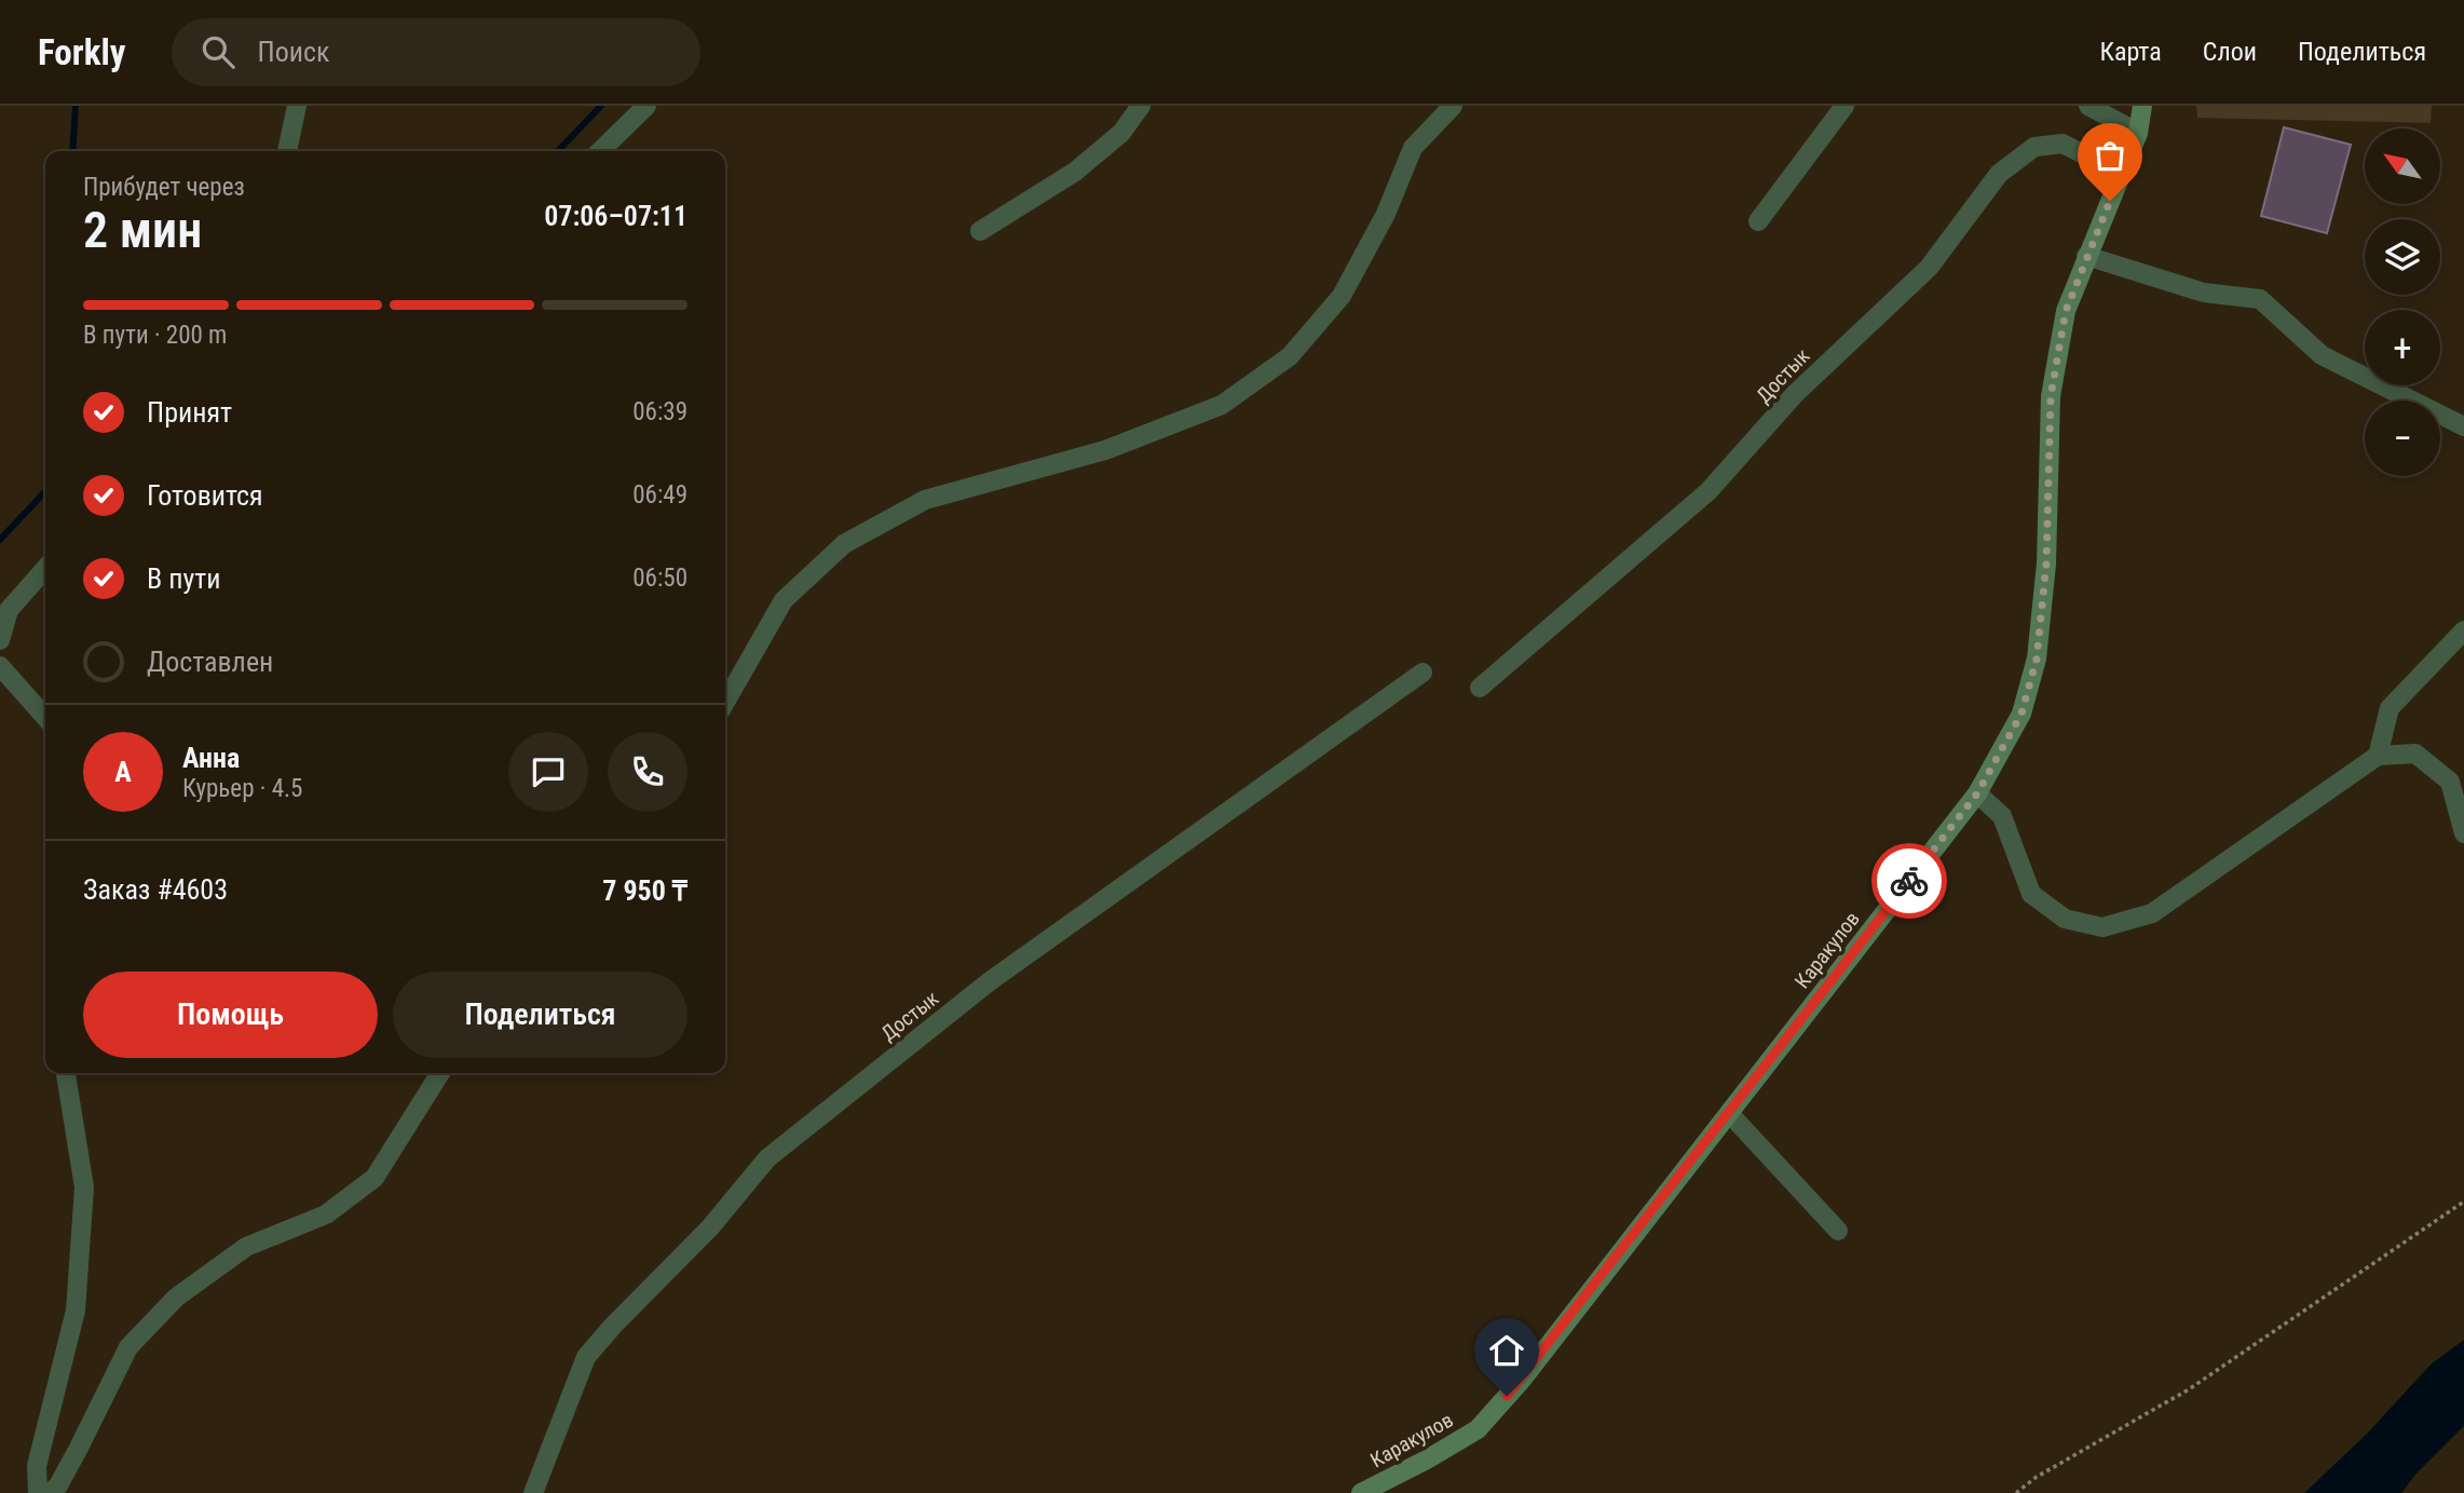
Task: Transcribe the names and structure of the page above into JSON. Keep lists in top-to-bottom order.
{
  "streets": {
    "main road": ["Каракулов"],
    "street": ["Достык"]
  },
  "crossings": [
    ["Достык", "Каракулов"]
  ],
  "north": "top left",
  "page": {
    "header": "Forkly",
    "search": "Поиск",
    "nav": ["Карта", "Слои", "Поделиться"],
    "map_buttons": ["+", "−"],
    "heading": ["2 мин", "Прибудет через", "07:06–07:11"],
    "panel": [
      "Анна",
      "Курьер · 4.5",
      "Заказ #4603",
      "7 950 ₸"
    ],
    "bar": "В пути · 200 m",
    "list": [
      ["Принят", "06:39"],
      ["Готовится", "06:49"],
      ["В пути", "06:50"],
      "Доставлен"
    ],
    "round": "А",
    "buttons": ["Помощь", "Поделиться"]
  }
}
